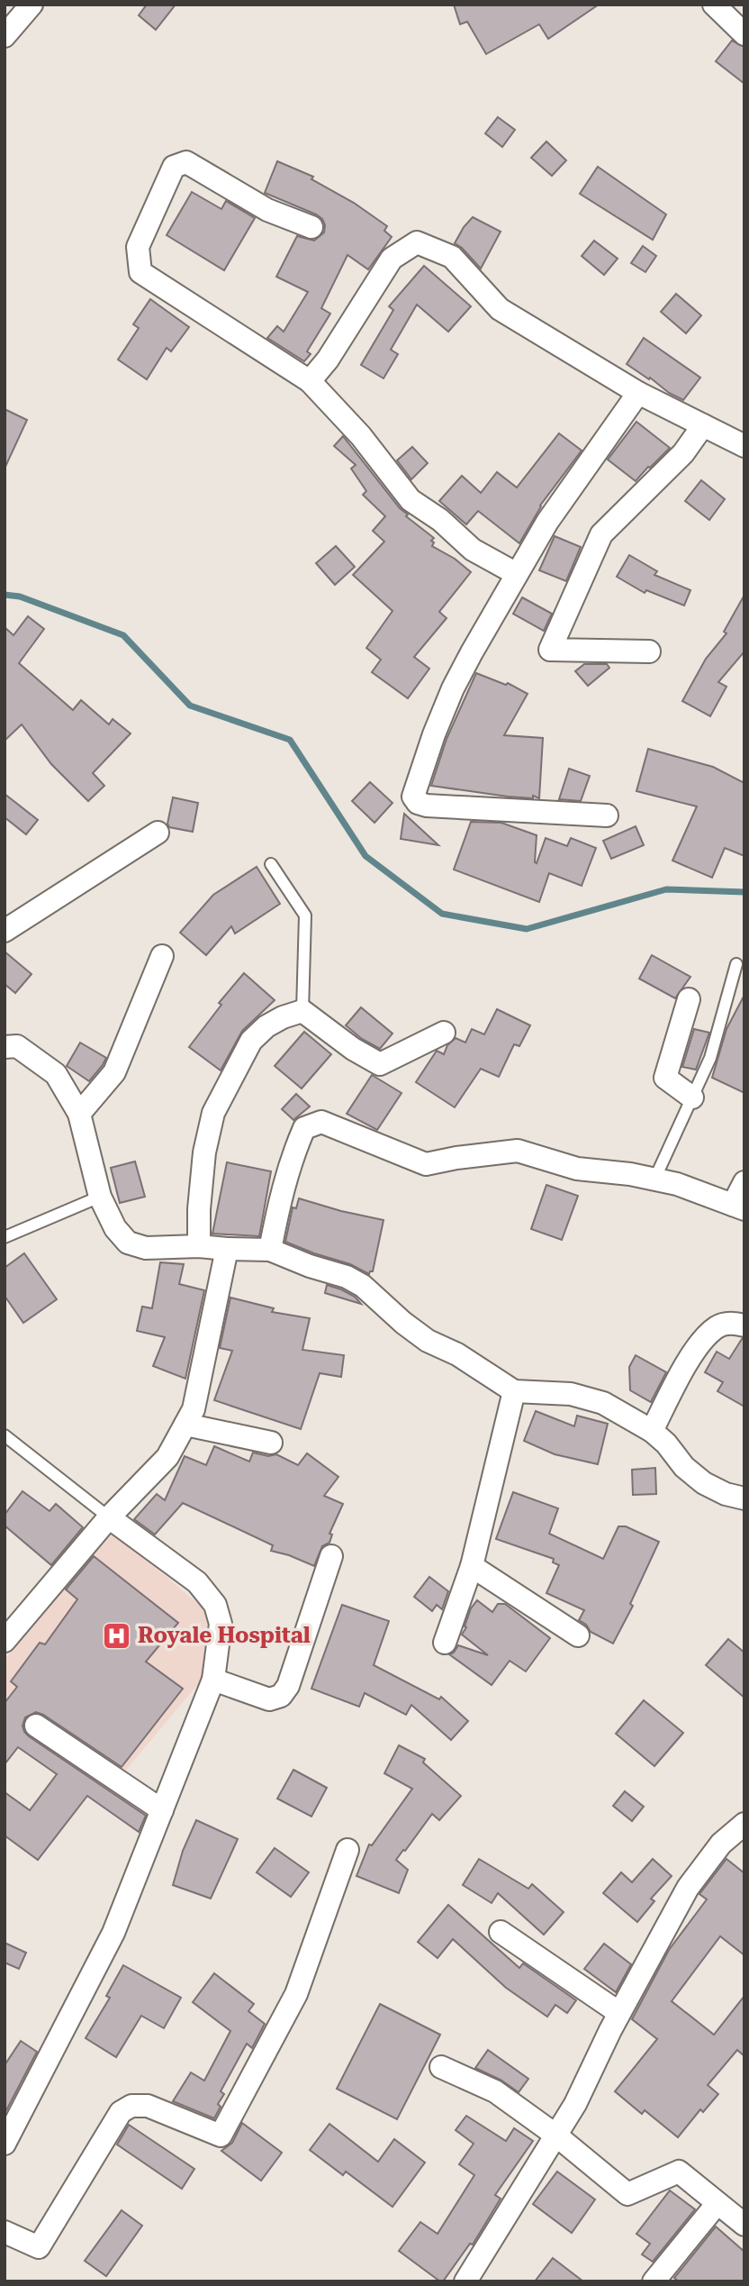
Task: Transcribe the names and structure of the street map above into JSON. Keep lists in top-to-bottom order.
{
  "places": {
    "hospital": ["Royale Hospital"]
  }
}
